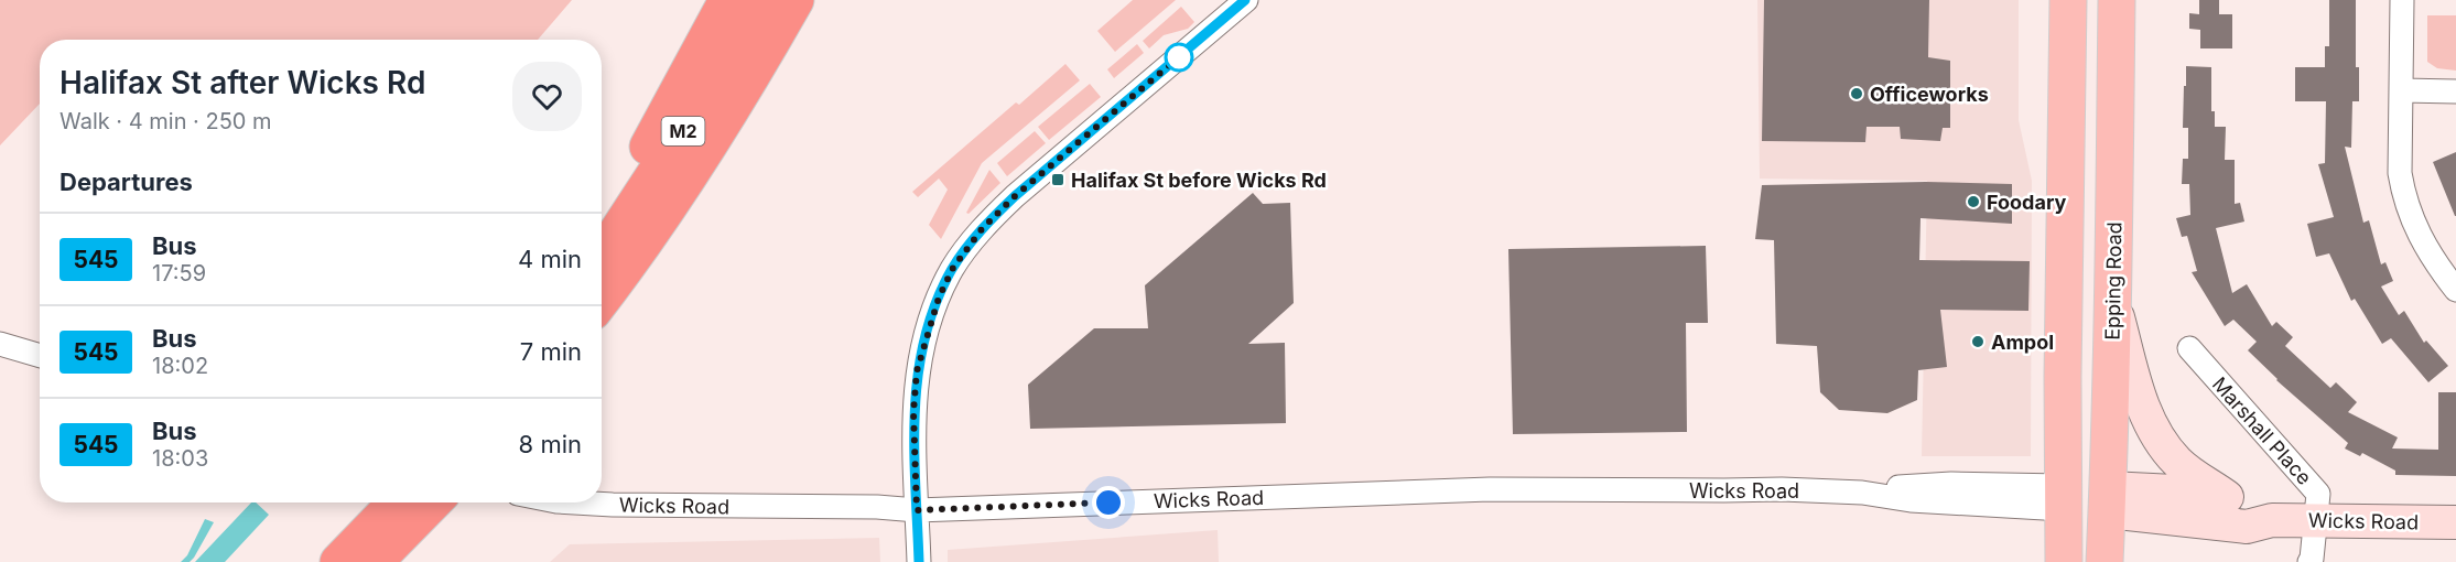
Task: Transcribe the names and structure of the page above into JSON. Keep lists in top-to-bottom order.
{
  "streets": {
    "highway": ["M2"],
    "main road": ["Epping Road", "Wicks Road"],
    "street": ["Marshall Place"]
  },
  "crossings": [
    ["Epping Road", "Wicks Road"],
    ["Marshall Place", "Wicks Road"]
  ],
  "places": {
    "other": ["Officeworks", "Foodary", "Ampol"],
    "transit": ["Halifax St before Wicks Rd"]
  },
  "lines": ["bus line 545"],
  "page": {
    "heading": [
      ["Halifax St after Wicks Rd", "Walk · 4 min · 250 m"],
      "Departures"
    ],
    "list": [
      {
        "mark": "545",
        "name": "Bus",
        "note": "17:59",
        "value": "4 min"
      },
      {
        "mark": "545",
        "name": "Bus",
        "note": "18:02",
        "value": "7 min"
      },
      {
        "mark": "545",
        "name": "Bus",
        "note": "18:03",
        "value": "8 min"
      }
    ]
  }
}
